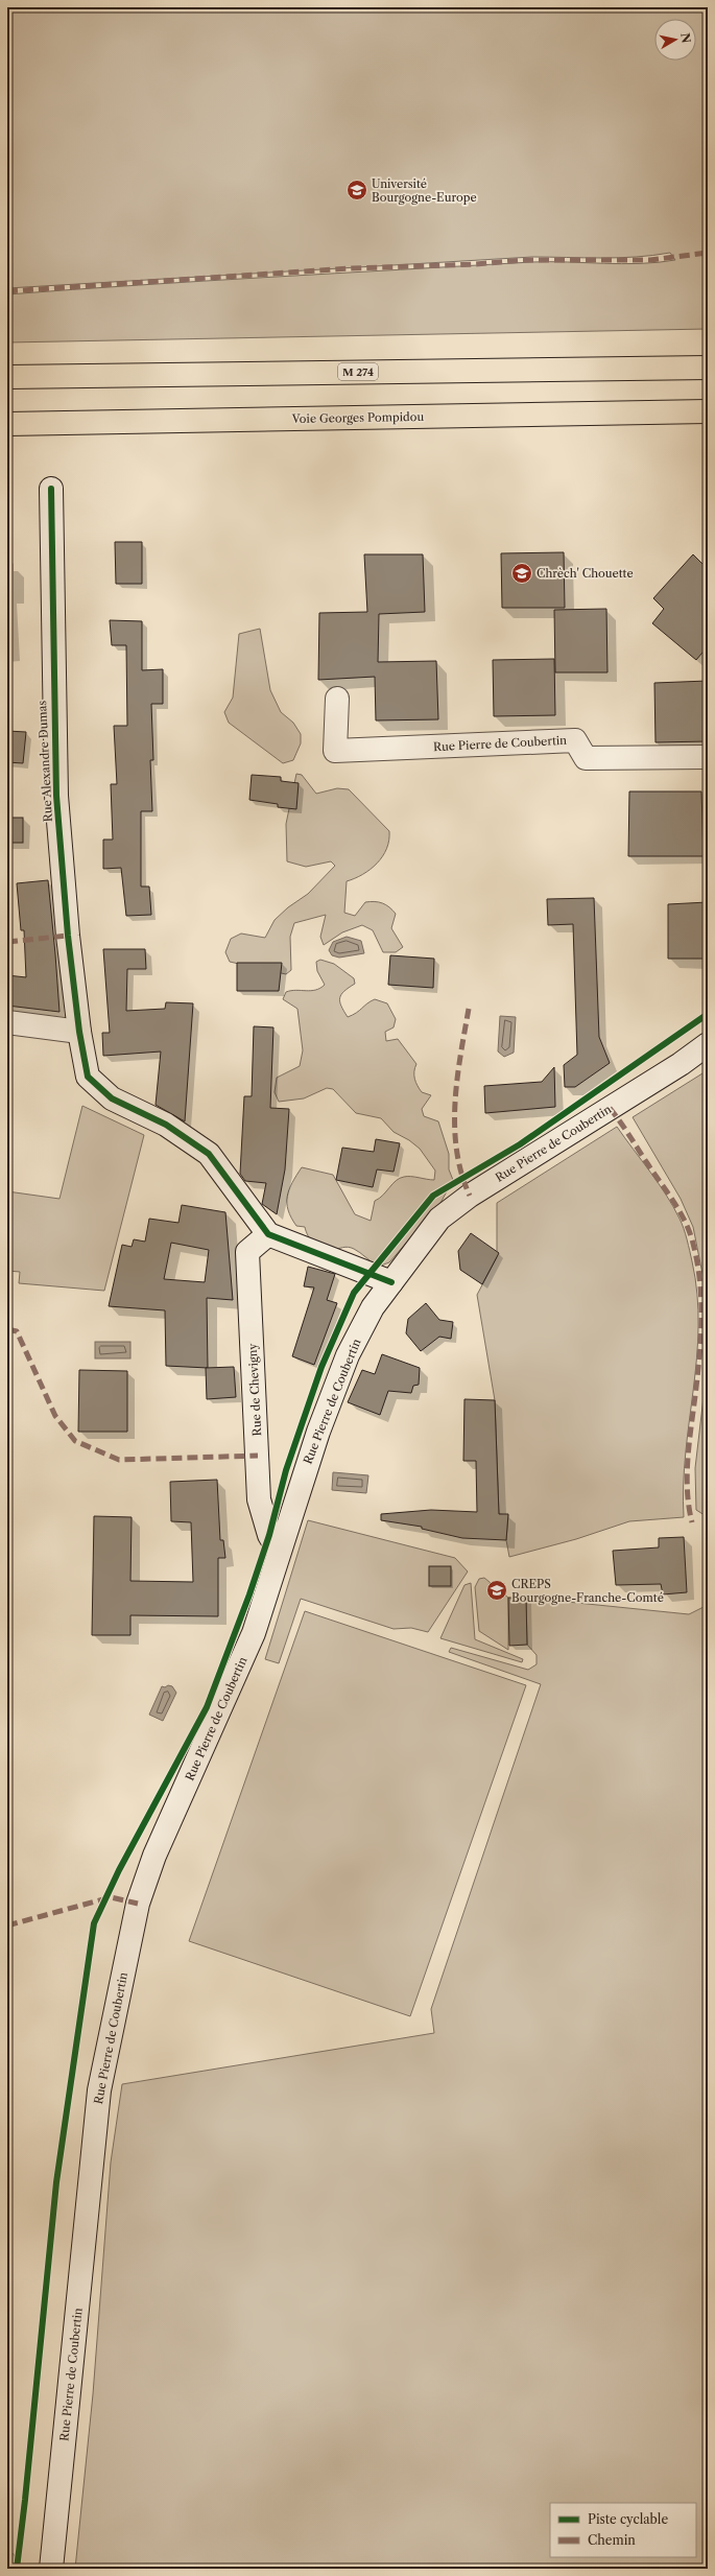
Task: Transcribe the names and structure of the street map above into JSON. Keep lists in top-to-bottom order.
{
  "streets": {
    "highway": ["M 274", "Voie Georges Pompidou"],
    "street": ["Rue Pierre de Coubertin", "Rue Alexandre Dumas", "Rue de Chevigny"]
  },
  "crossings": [
    ["Rue Pierre de Coubertin", "Rue de Chevigny"],
    ["Rue Alexandre Dumas", "Rue de Chevigny"]
  ],
  "places": {
    "school or university": ["Université Bourgogne-Europe", "Chrèch' Chouette", "CREPS Bourgogne-Franche-Comté"]
  },
  "legend": ["Piste cyclable", "Chemin"],
  "north": "right"
}
